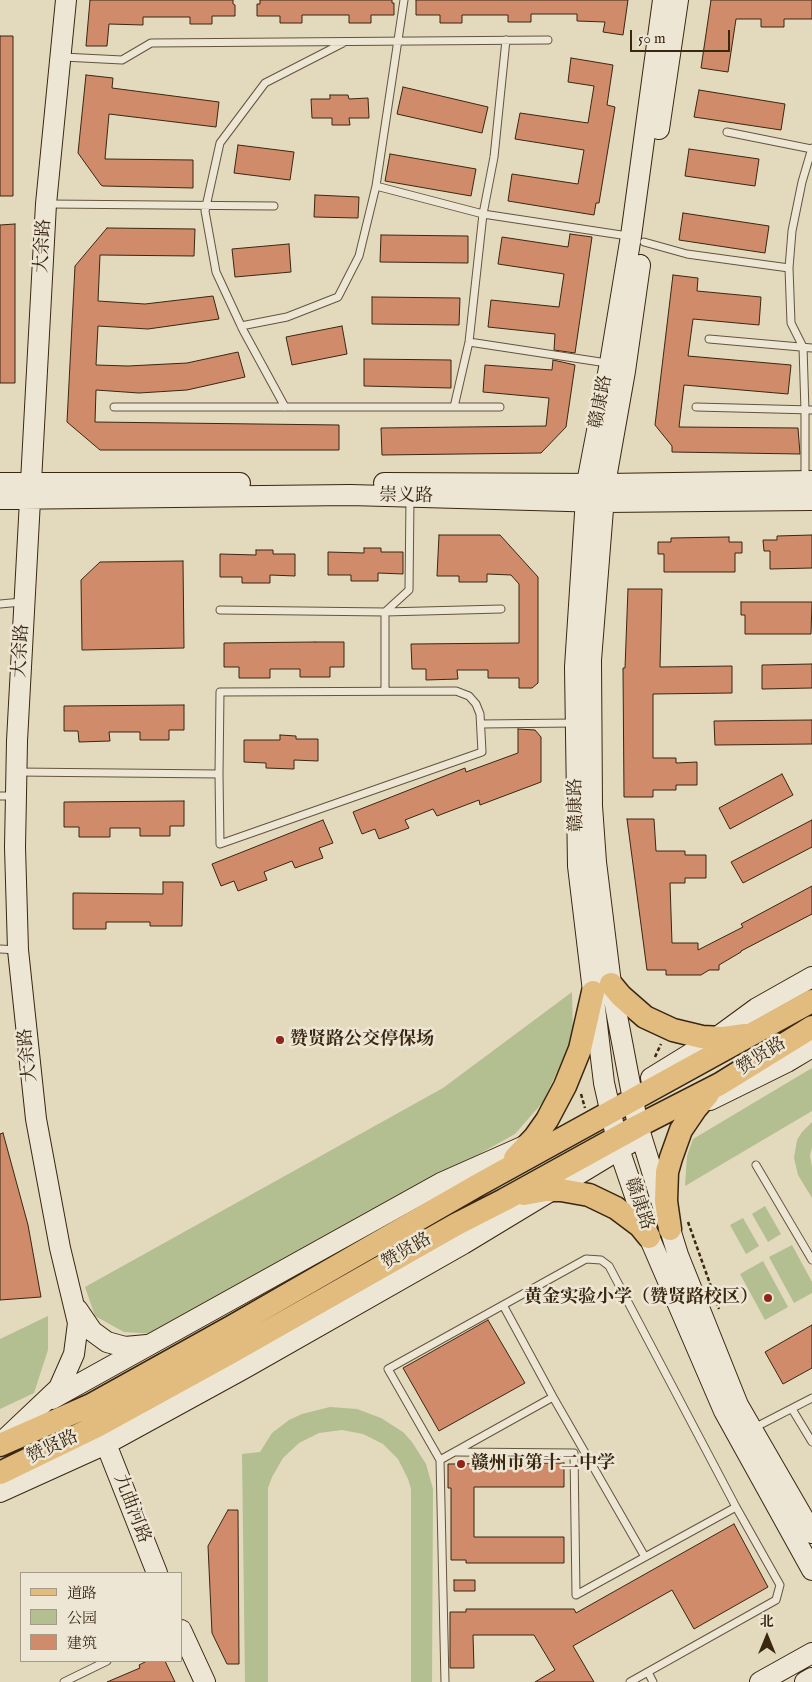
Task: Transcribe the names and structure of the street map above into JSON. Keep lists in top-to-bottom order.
{
  "streets": {
    "main road": [
      "大余路",
      "赣康路",
      "崇义路",
      "赞贤路",
      "九曲河路"
    ]
  },
  "crossings": [
    ["大余路", "崇义路"],
    ["赣康路", "崇义路"],
    ["赣康路", "赞贤路"]
  ],
  "places": ["赞贤路公交停保场", "黄金实验小学（赞贤路校区）", "赣州市第十二中学"],
  "legend": ["道路", "公园", "建筑"],
  "scale_bar": "50 m",
  "north": "top"
}
